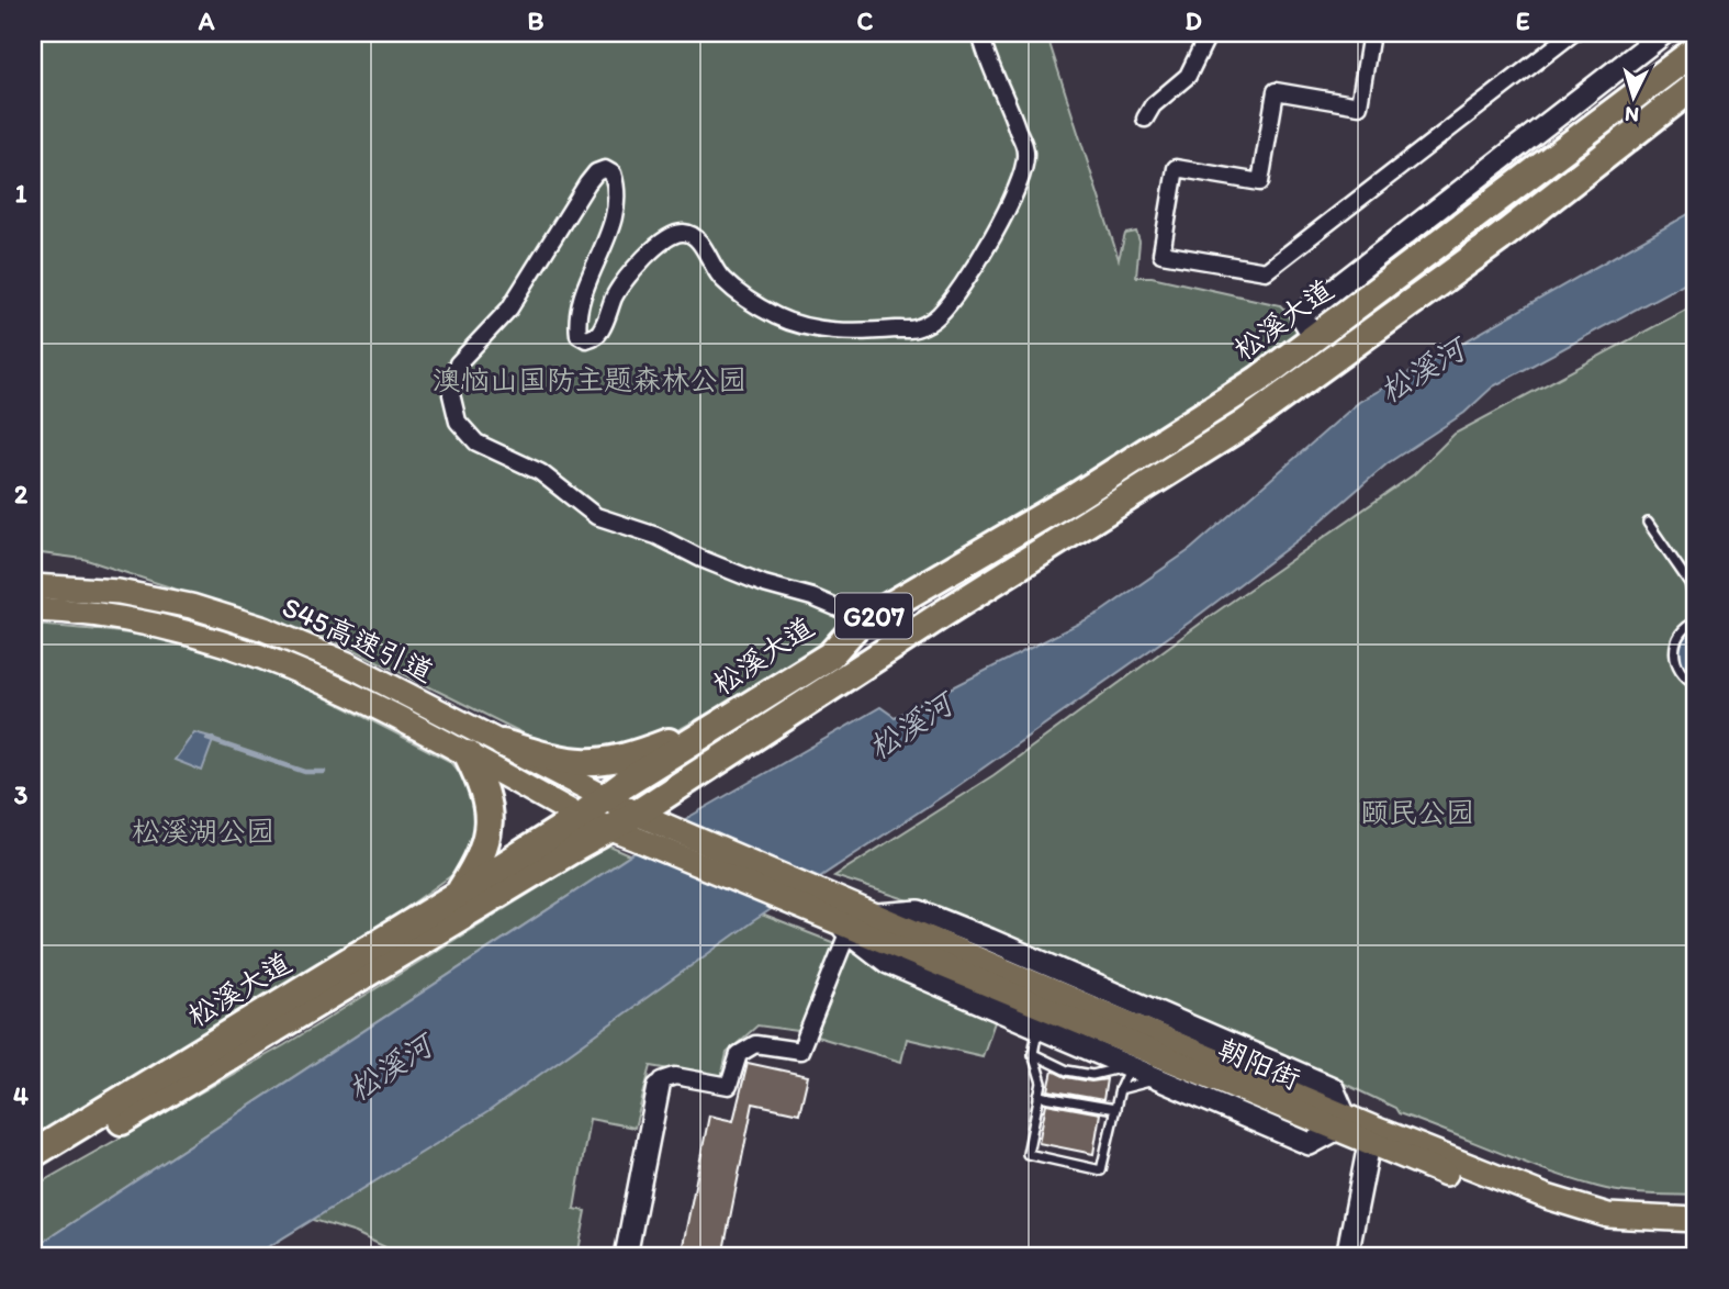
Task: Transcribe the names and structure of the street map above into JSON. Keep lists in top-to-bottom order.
{
  "streets": {
    "highway": ["松溪大道", "G207"],
    "main road": ["S45高速引道", "朝阳街"]
  },
  "crossings": [
    ["松溪大道", "S45高速引道"],
    ["松溪大道", "朝阳街"],
    ["S45高速引道", "朝阳街"]
  ],
  "water": ["松溪河"],
  "parks": ["澳恼山国防主题森林公园", "颐民公园", "松溪湖公园"],
  "north": "bottom",
  "grid": {
    "columns": [
      "A",
      "B",
      "C",
      "D",
      "E"
    ],
    "rows": [
      "1",
      "2",
      "3",
      "4"
    ]
  }
}
